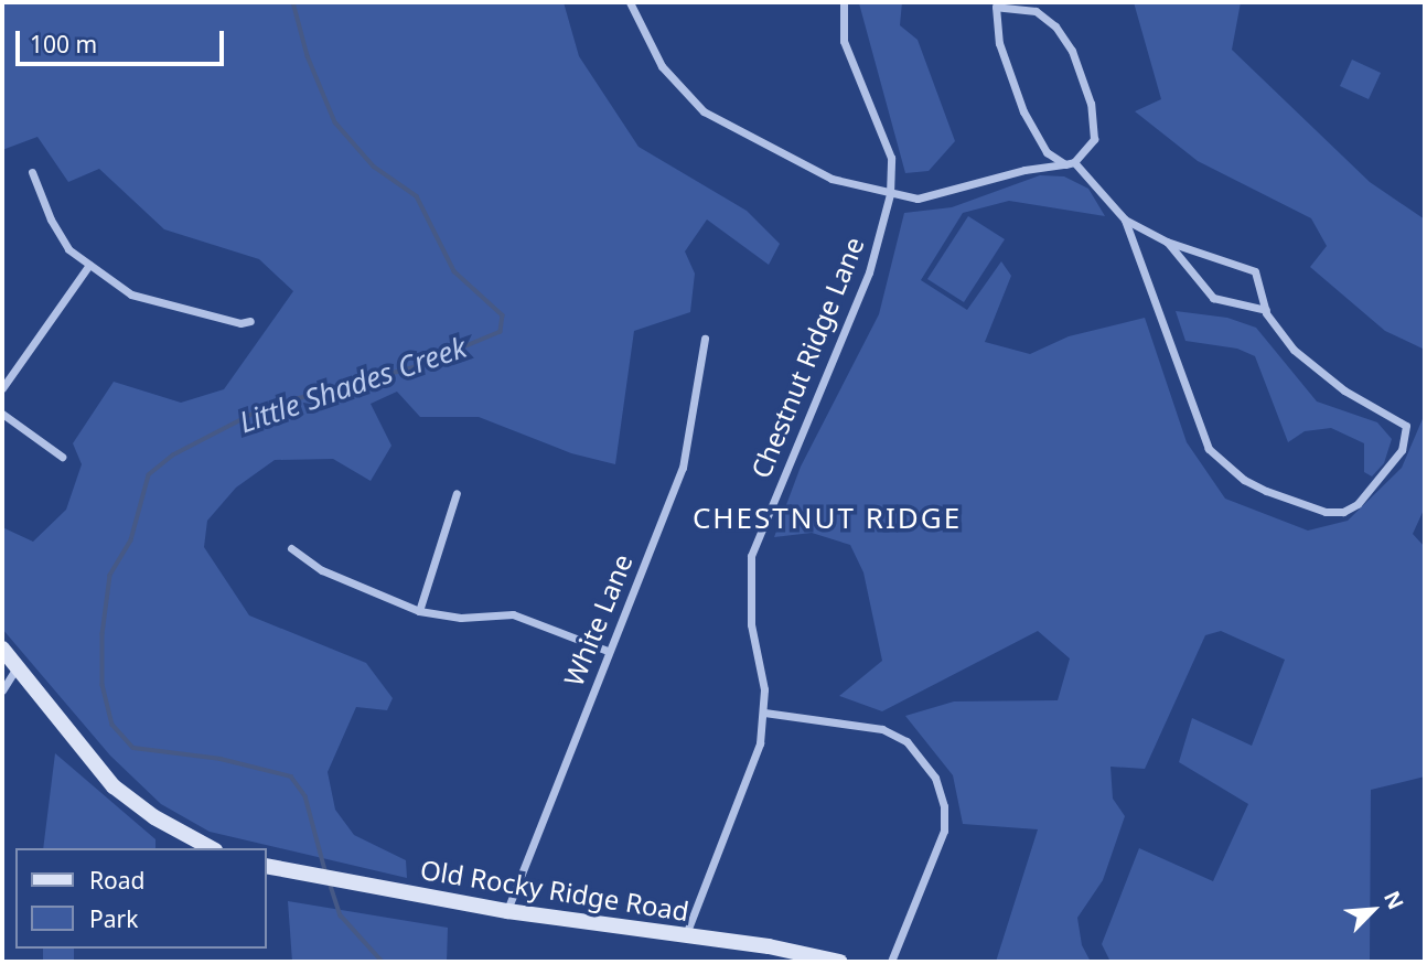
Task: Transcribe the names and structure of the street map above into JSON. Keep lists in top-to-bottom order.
{
  "streets": {
    "street": ["Chestnut Ridge Lane", "White Lane", "Old Rocky Ridge Road"]
  },
  "crossings": [
    ["Chestnut Ridge Lane", "Old Rocky Ridge Road"],
    ["White Lane", "Old Rocky Ridge Road"]
  ],
  "districts": ["CHESTNUT RIDGE"],
  "water": ["Little Shades Creek"],
  "legend": ["Road", "Park"],
  "scale_bar": "100 m",
  "north": "top right"
}
